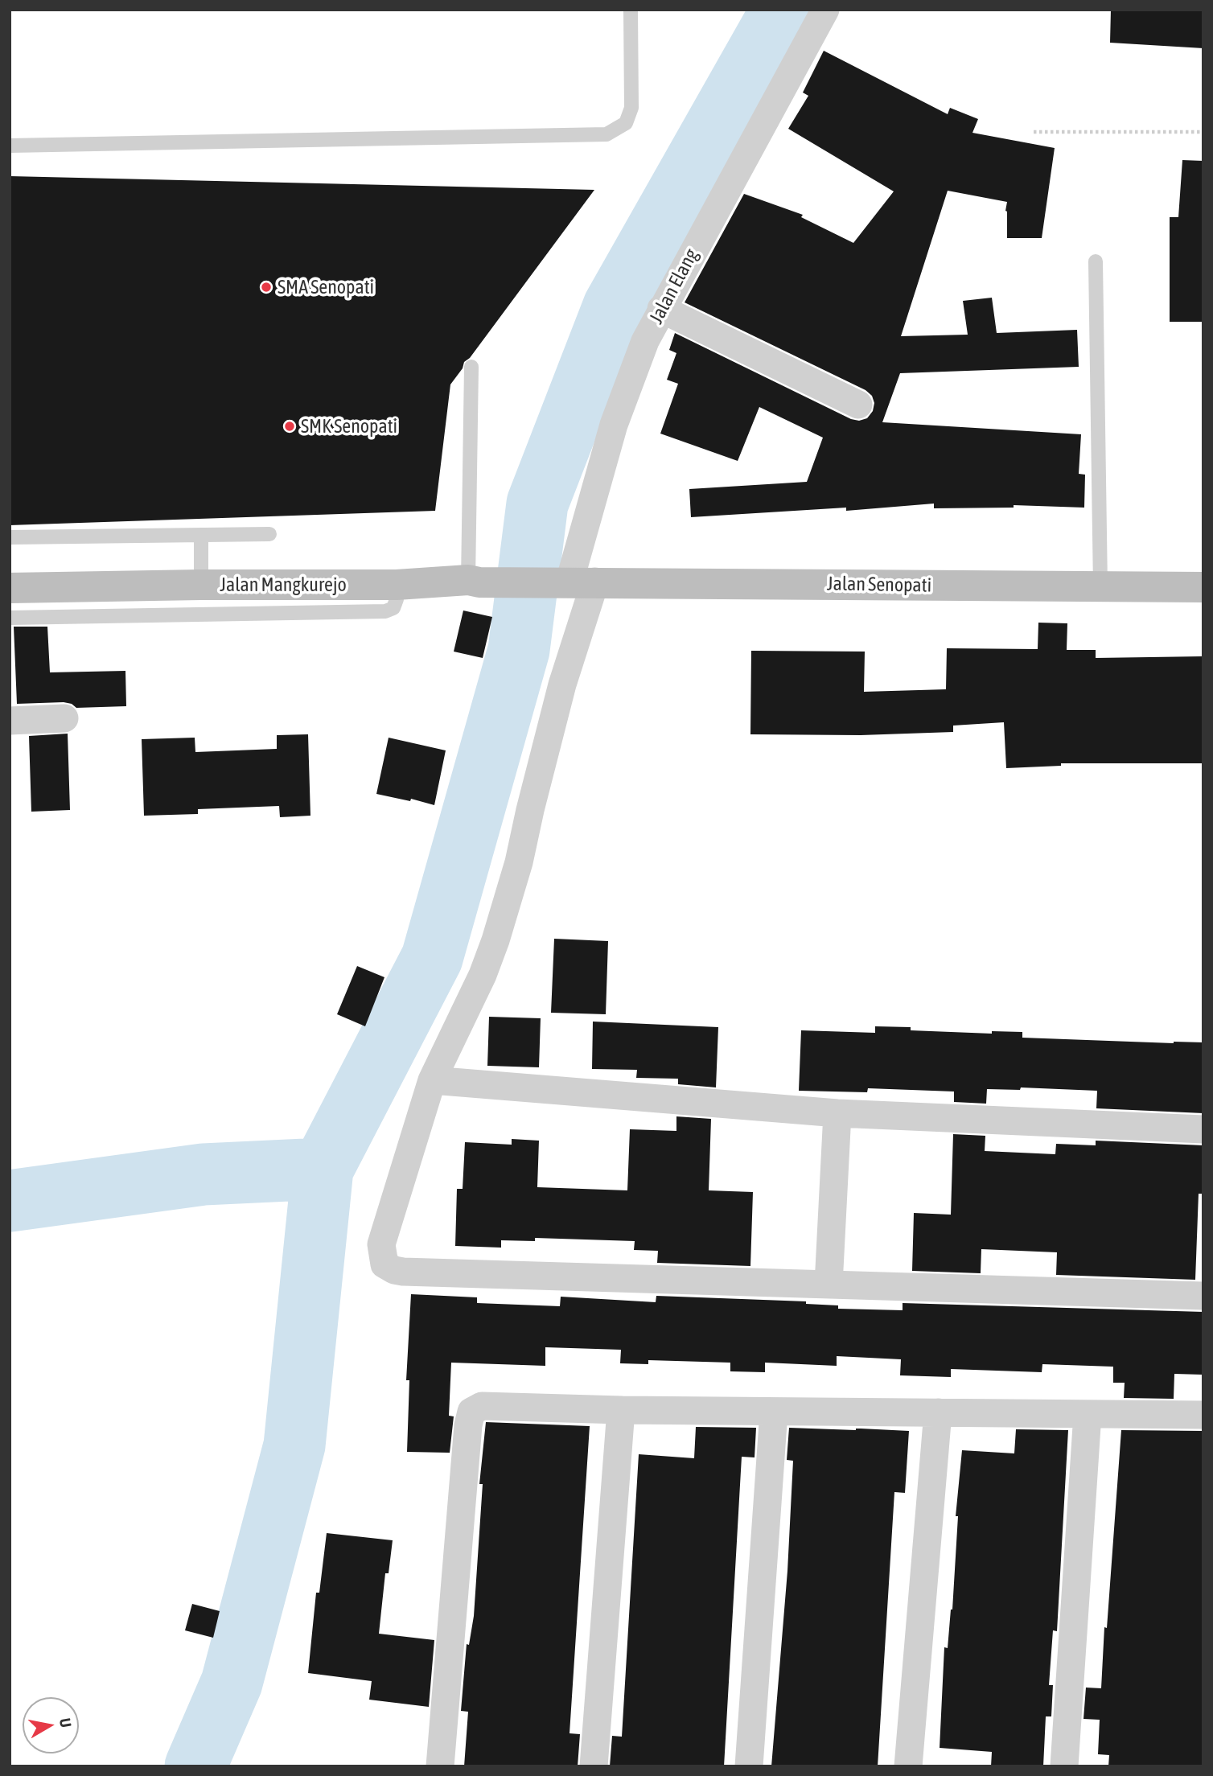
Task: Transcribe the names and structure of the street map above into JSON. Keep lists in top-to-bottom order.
{
  "streets": {
    "street": ["Jalan Elang", "Jalan Mangkurejo", "Jalan Senopati"]
  },
  "crossings": [
    ["Jalan Elang", "Jalan Mangkurejo"],
    ["Jalan Elang", "Jalan Senopati"],
    ["Jalan Mangkurejo", "Jalan Senopati"]
  ],
  "places": ["SMA Senopati", "SMK Senopati"],
  "north": "right"
}
